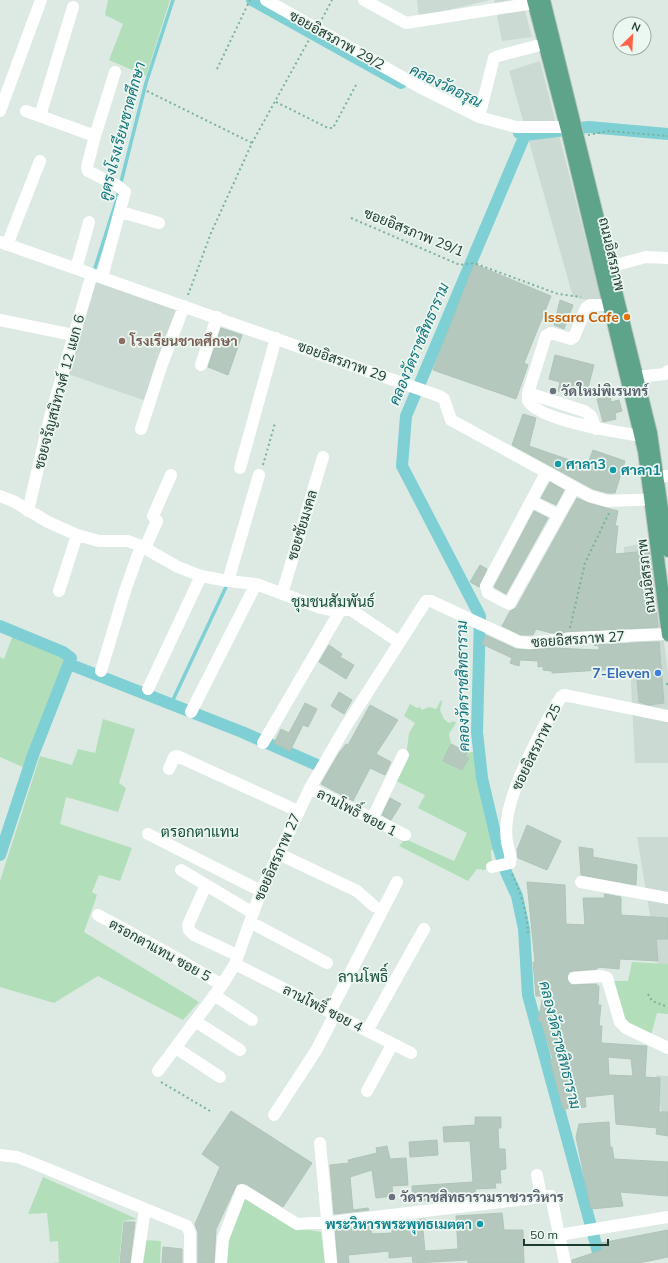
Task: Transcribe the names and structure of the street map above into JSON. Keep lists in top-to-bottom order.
{
  "streets": {
    "main road": ["ถนนอิสรภาพ"],
    "street": [
      "ซอยอิสรภาพ 29/2",
      "ซอยอิสรภาพ 29",
      "ซอยจรัญสนิทวงศ์ 12 แยก 6",
      "ซอยชัยมงคล",
      "ซอยอิสรภาพ 27",
      "ซอยอิสรภาพ 25",
      "ลานโพธิ์ ซอย 1",
      "ตรอกตาแทน ซอย 5",
      "ลานโพธิ์ ซอย 4"
    ],
    "path": ["ซอยอิสรภาพ 29/1"]
  },
  "crossings": [
    ["ซอยอิสรภาพ 29/2", "ถนนอิสรภาพ"],
    ["ถนนอิสรภาพ", "ซอยอิสรภาพ 29"],
    ["ถนนอิสรภาพ", "ซอยอิสรภาพ 27"],
    ["ซอยอิสรภาพ 29", "ซอยจรัญสนิทวงศ์ 12 แยก 6"],
    ["ซอยอิสรภาพ 27", "ลานโพธิ์ ซอย 1"],
    ["ซอยอิสรภาพ 27", "ตรอกตาแทน ซอย 5"],
    ["ซอยอิสรภาพ 27", "ลานโพธิ์ ซอย 4"]
  ],
  "districts": ["ชุมชนสัมพันธ์", "ตรอกตาแทน", "ลานโพธิ์"],
  "water": ["คลองวัดอรุณ", "คูตรงโรงเรียนชาตศึกษา", "คลองวัดราชสิทธาราม"],
  "places": [
    "Issara Cafe",
    "โรงเรียนชาตศึกษา",
    "วัดใหม่พิเรนทร์",
    "ศาลา3",
    "ศาลา1",
    "7-Eleven",
    "วัดราชสิทธารามราชวรวิหาร",
    "พระวิหารพระพุทธเมตตา"
  ],
  "scale_bar": "50 m",
  "north": "top right"
}
